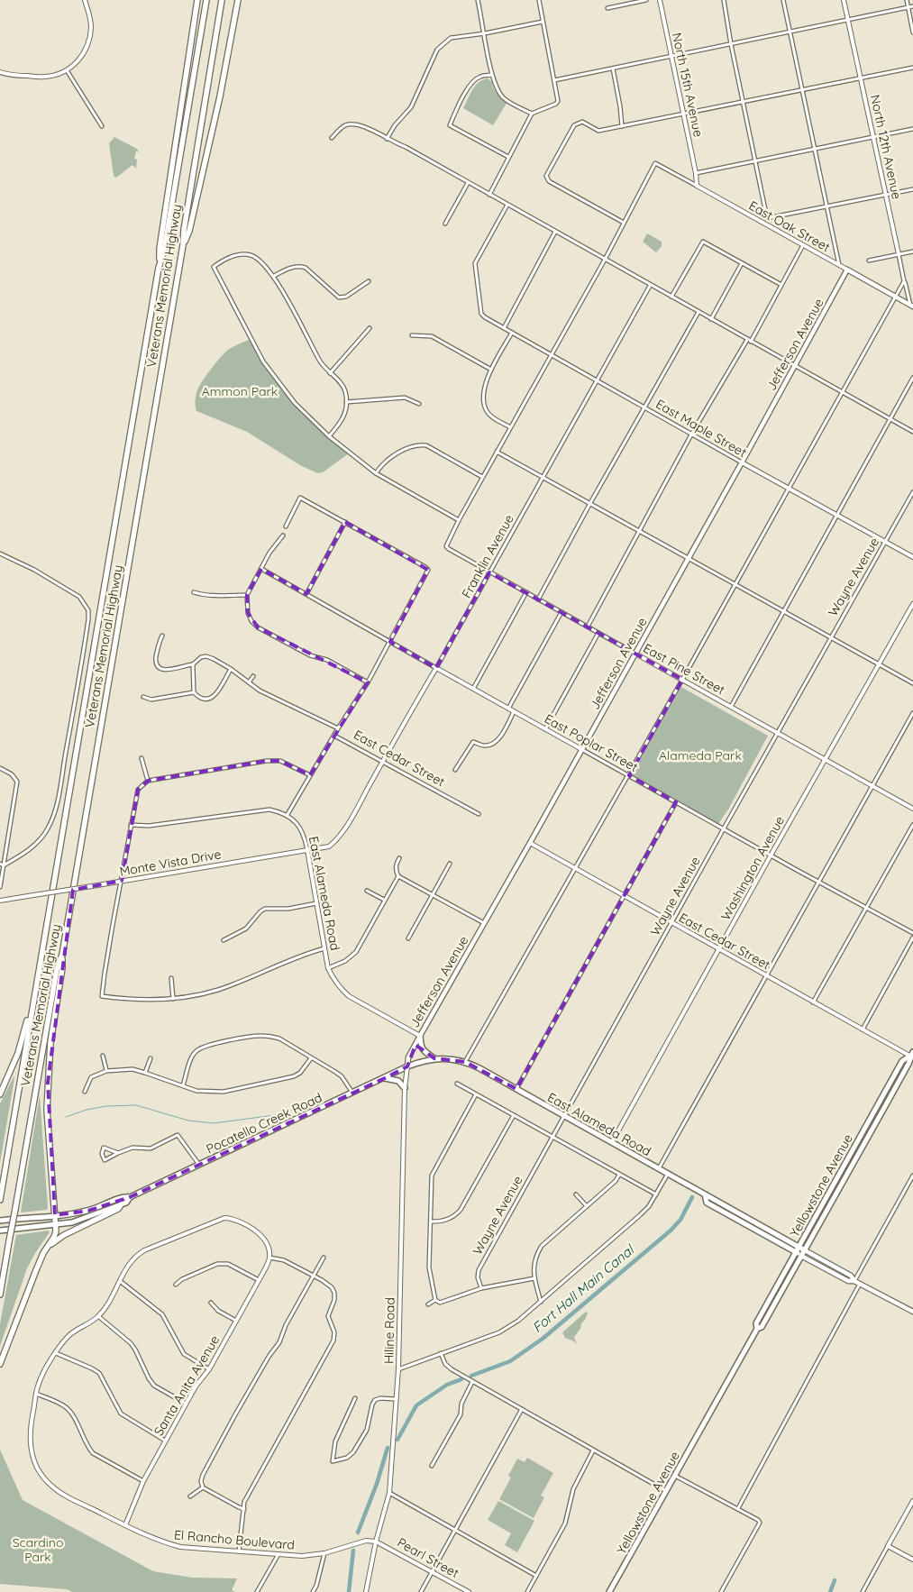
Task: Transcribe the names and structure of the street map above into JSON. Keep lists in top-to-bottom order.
{
  "streets": {
    "highway": ["Veterans Memorial Highway"],
    "main road": [
      "East Oak Street",
      "Jefferson Avenue",
      "East Alameda Road",
      "Pocatello Creek Road",
      "Yellowstone Avenue"
    ],
    "street": [
      "North 15th Avenue",
      "North 12th Avenue",
      "East Maple Street",
      "Franklin Avenue",
      "Wayne Avenue",
      "East Pine Street",
      "East Poplar Street",
      "East Cedar Street",
      "Monte Vista Drive",
      "Washington Avenue",
      "Hiline Road",
      "Santa Anita Avenue",
      "El Rancho Boulevard",
      "Pearl Street"
    ]
  },
  "crossings": [
    ["North 15th Avenue", "East Oak Street"],
    ["North 12th Avenue", "East Oak Street"],
    ["East Oak Street", "Jefferson Avenue"],
    ["Jefferson Avenue", "East Maple Street"],
    ["Jefferson Avenue", "East Pine Street"],
    ["Jefferson Avenue", "East Poplar Street"],
    ["Jefferson Avenue", "East Cedar Street"],
    ["Jefferson Avenue", "East Alameda Road"],
    ["Jefferson Avenue", "Pocatello Creek Road"],
    ["Jefferson Avenue", "Hiline Road"],
    ["East Maple Street", "Franklin Avenue"],
    ["East Maple Street", "Wayne Avenue"],
    ["Franklin Avenue", "East Pine Street"],
    ["Franklin Avenue", "East Poplar Street"],
    ["Franklin Avenue", "East Cedar Street"],
    ["Franklin Avenue", "Monte Vista Drive"],
    ["Wayne Avenue", "East Pine Street"],
    ["Wayne Avenue", "East Poplar Street"],
    ["Wayne Avenue", "East Cedar Street"],
    ["Wayne Avenue", "East Alameda Road"],
    ["East Pine Street", "Washington Avenue"],
    ["East Poplar Street", "Washington Avenue"],
    ["East Cedar Street", "Washington Avenue"],
    ["East Cedar Street", "Yellowstone Avenue"],
    ["Monte Vista Drive", "East Alameda Road"],
    ["Washington Avenue", "East Alameda Road"],
    ["East Alameda Road", "Pocatello Creek Road"],
    ["East Alameda Road", "Yellowstone Avenue"],
    ["East Alameda Road", "Hiline Road"],
    ["Pocatello Creek Road", "Hiline Road"],
    ["Hiline Road", "El Rancho Boulevard"],
    ["Hiline Road", "Pearl Street"],
    ["Santa Anita Avenue", "El Rancho Boulevard"],
    ["El Rancho Boulevard", "Pearl Street"]
  ],
  "water": ["Fort Hall Main Canal"],
  "parks": ["Ammon Park", "Alameda Park", "Scardino Park"]
}
